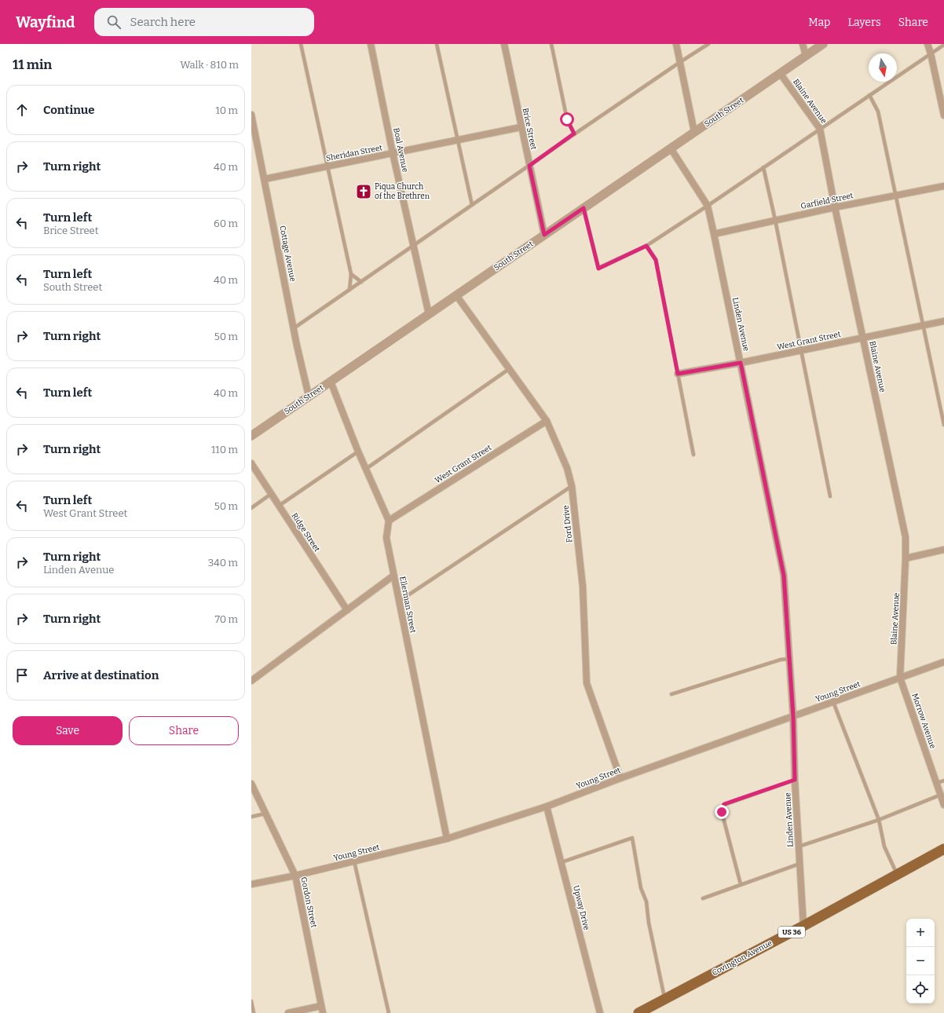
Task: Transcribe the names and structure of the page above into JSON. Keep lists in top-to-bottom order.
{
  "streets": {
    "main road": ["US 36", "Covington Avenue"],
    "street": [
      "Blaine Avenue",
      "South Street",
      "Brice Street",
      "Boal Avenue",
      "Sheridan Street",
      "Garfield Street",
      "Cottage Avenue",
      "Linden Avenue",
      "West Grant Street",
      "Ford Drive",
      "Ridge Street",
      "Ellerman Street",
      "Young Street",
      "Morrow Avenue",
      "Gordon Street",
      "Upway Drive"
    ]
  },
  "crossings": [
    ["Blaine Avenue", "South Street"],
    ["Blaine Avenue", "Garfield Street"],
    ["Blaine Avenue", "West Grant Street"],
    ["Blaine Avenue", "Young Street"],
    ["Blaine Avenue", "Morrow Avenue"],
    ["South Street", "Brice Street"],
    ["South Street", "Boal Avenue"],
    ["South Street", "Cottage Avenue"],
    ["South Street", "Linden Avenue"],
    ["South Street", "Ford Drive"],
    ["Brice Street", "Sheridan Street"],
    ["Boal Avenue", "Sheridan Street"],
    ["Sheridan Street", "Cottage Avenue"],
    ["Garfield Street", "Linden Avenue"],
    ["Linden Avenue", "West Grant Street"],
    ["Linden Avenue", "Young Street"],
    ["Linden Avenue", "Covington Avenue"],
    ["West Grant Street", "Ford Drive"],
    ["West Grant Street", "Ellerman Street"],
    ["Ford Drive", "Young Street"],
    ["Ellerman Street", "Young Street"],
    ["Young Street", "Morrow Avenue"],
    ["Young Street", "Gordon Street"],
    ["Young Street", "Upway Drive"]
  ],
  "places": {
    "church": ["Piqua Church of the Brethren"]
  },
  "north": "bottom",
  "page": {
    "header": "Wayfind",
    "search": "Search here",
    "nav": ["Map", "Layers", "Share"],
    "heading": ["11 min", "Walk · 810 m"],
    "list": [
      ["Continue", "10 m"],
      ["Turn right", "40 m"],
      ["Turn left", "Brice Street", "60 m"],
      ["Turn left", "South Street", "40 m"],
      ["Turn right", "50 m"],
      ["Turn left", "40 m"],
      ["Turn right", "110 m"],
      ["Turn left", "West Grant Street", "50 m"],
      ["Turn right", "Linden Avenue", "340 m"],
      ["Turn right", "70 m"],
      "Arrive at destination"
    ],
    "buttons": ["Save", "Share"],
    "map_buttons": ["+", "−"]
  }
}
